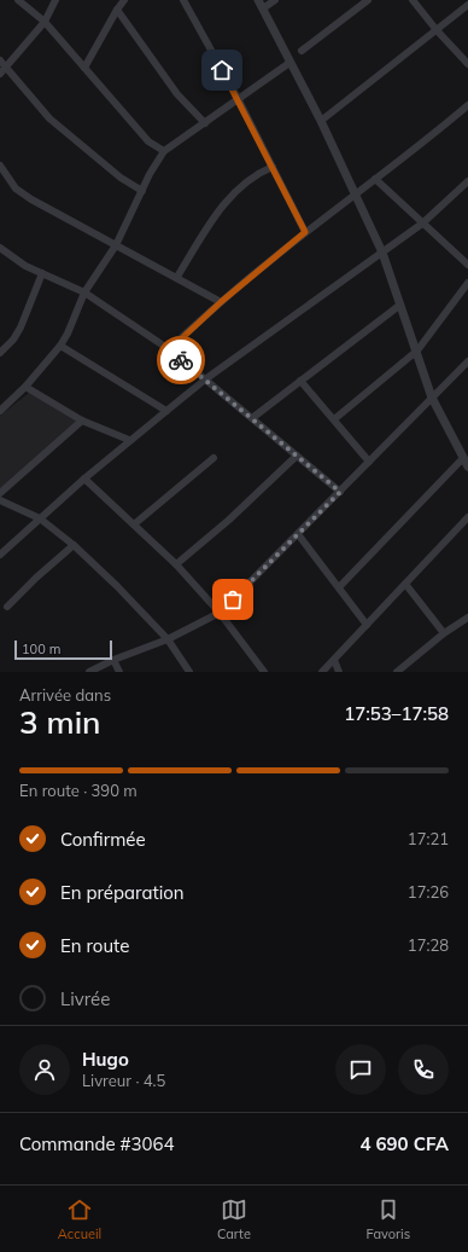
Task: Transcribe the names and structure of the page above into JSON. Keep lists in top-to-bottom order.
{
  "scale_bar": "100 m",
  "page": {
    "scale": "100 m",
    "heading": ["3 min", "Arrivée dans", "17:53–17:58"],
    "panel": [
      "Hugo",
      "Livreur · 4.5",
      "Commande #3064",
      "4 690 CFA"
    ],
    "bar": "En route · 390 m",
    "list": [
      ["Confirmée", "17:21"],
      ["En préparation", "17:26"],
      ["En route", "17:28"],
      "Livrée"
    ],
    "tabs": ["Accueil", "Carte", "Favoris"]
  }
}
